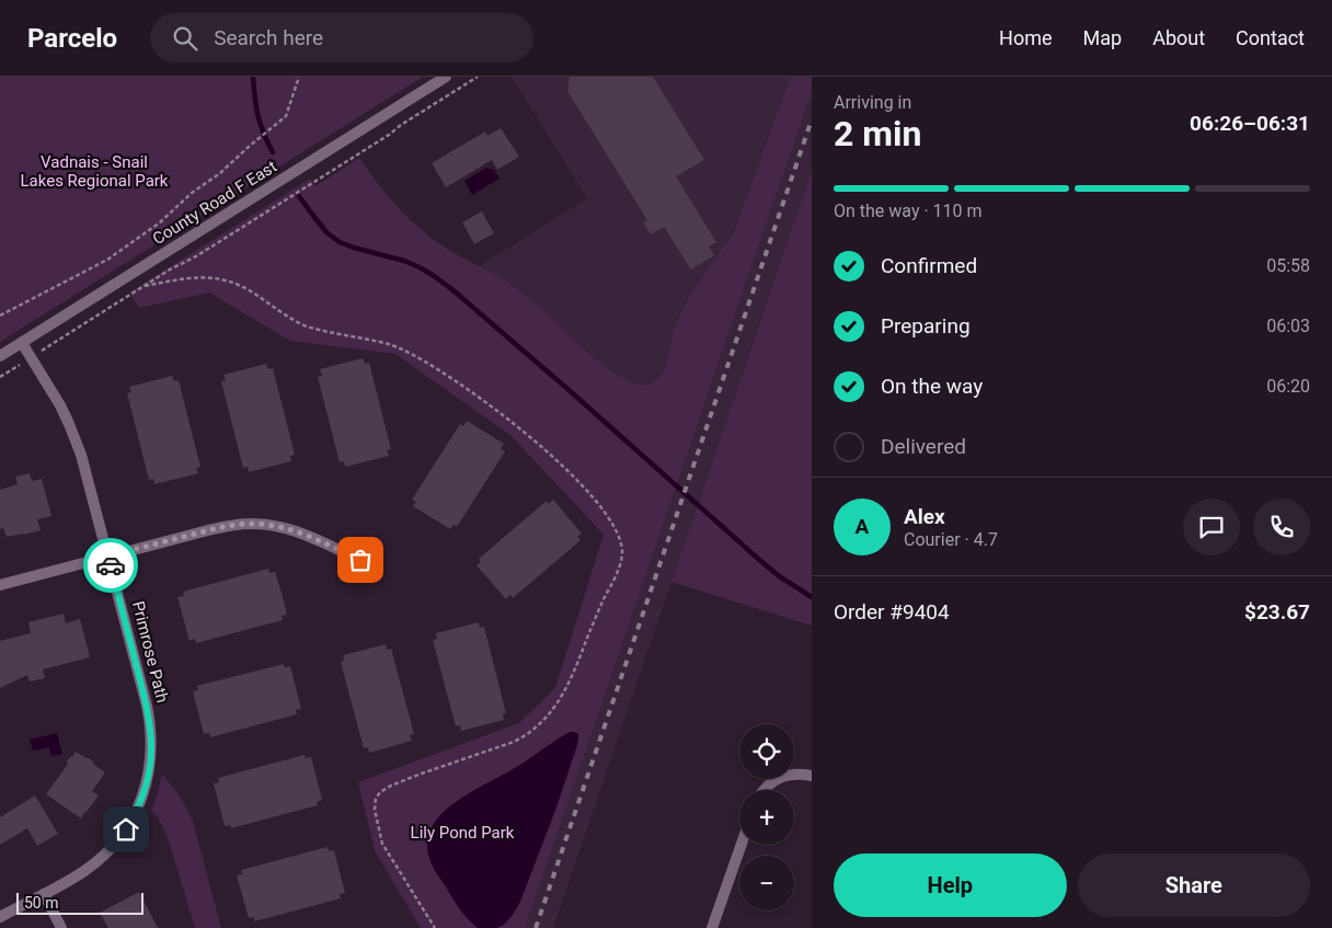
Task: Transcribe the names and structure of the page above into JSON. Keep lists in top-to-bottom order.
{
  "streets": {
    "street": ["County Road F East", "Primrose Path"]
  },
  "crossings": [
    ["County Road F East", "Primrose Path"]
  ],
  "parks": ["Vadnais - Snail Lakes Regional Park", "Lily Pond Park"],
  "scale_bar": "50 m",
  "page": {
    "header": "Parcelo",
    "search": "Search here",
    "nav": [
      "Home",
      "Map",
      "About",
      "Contact"
    ],
    "heading": ["2 min", "Arriving in", "06:26–06:31"],
    "panel": [
      "Alex",
      "Courier · 4.7",
      "Order #9404",
      "$23.67"
    ],
    "bar": "On the way · 110 m",
    "list": [
      ["Confirmed", "05:58"],
      ["Preparing", "06:03"],
      ["On the way", "06:20"],
      "Delivered"
    ],
    "round": "A",
    "map_buttons": ["+", "−"],
    "buttons": ["Help", "Share"],
    "scale": "50 m"
  }
}
